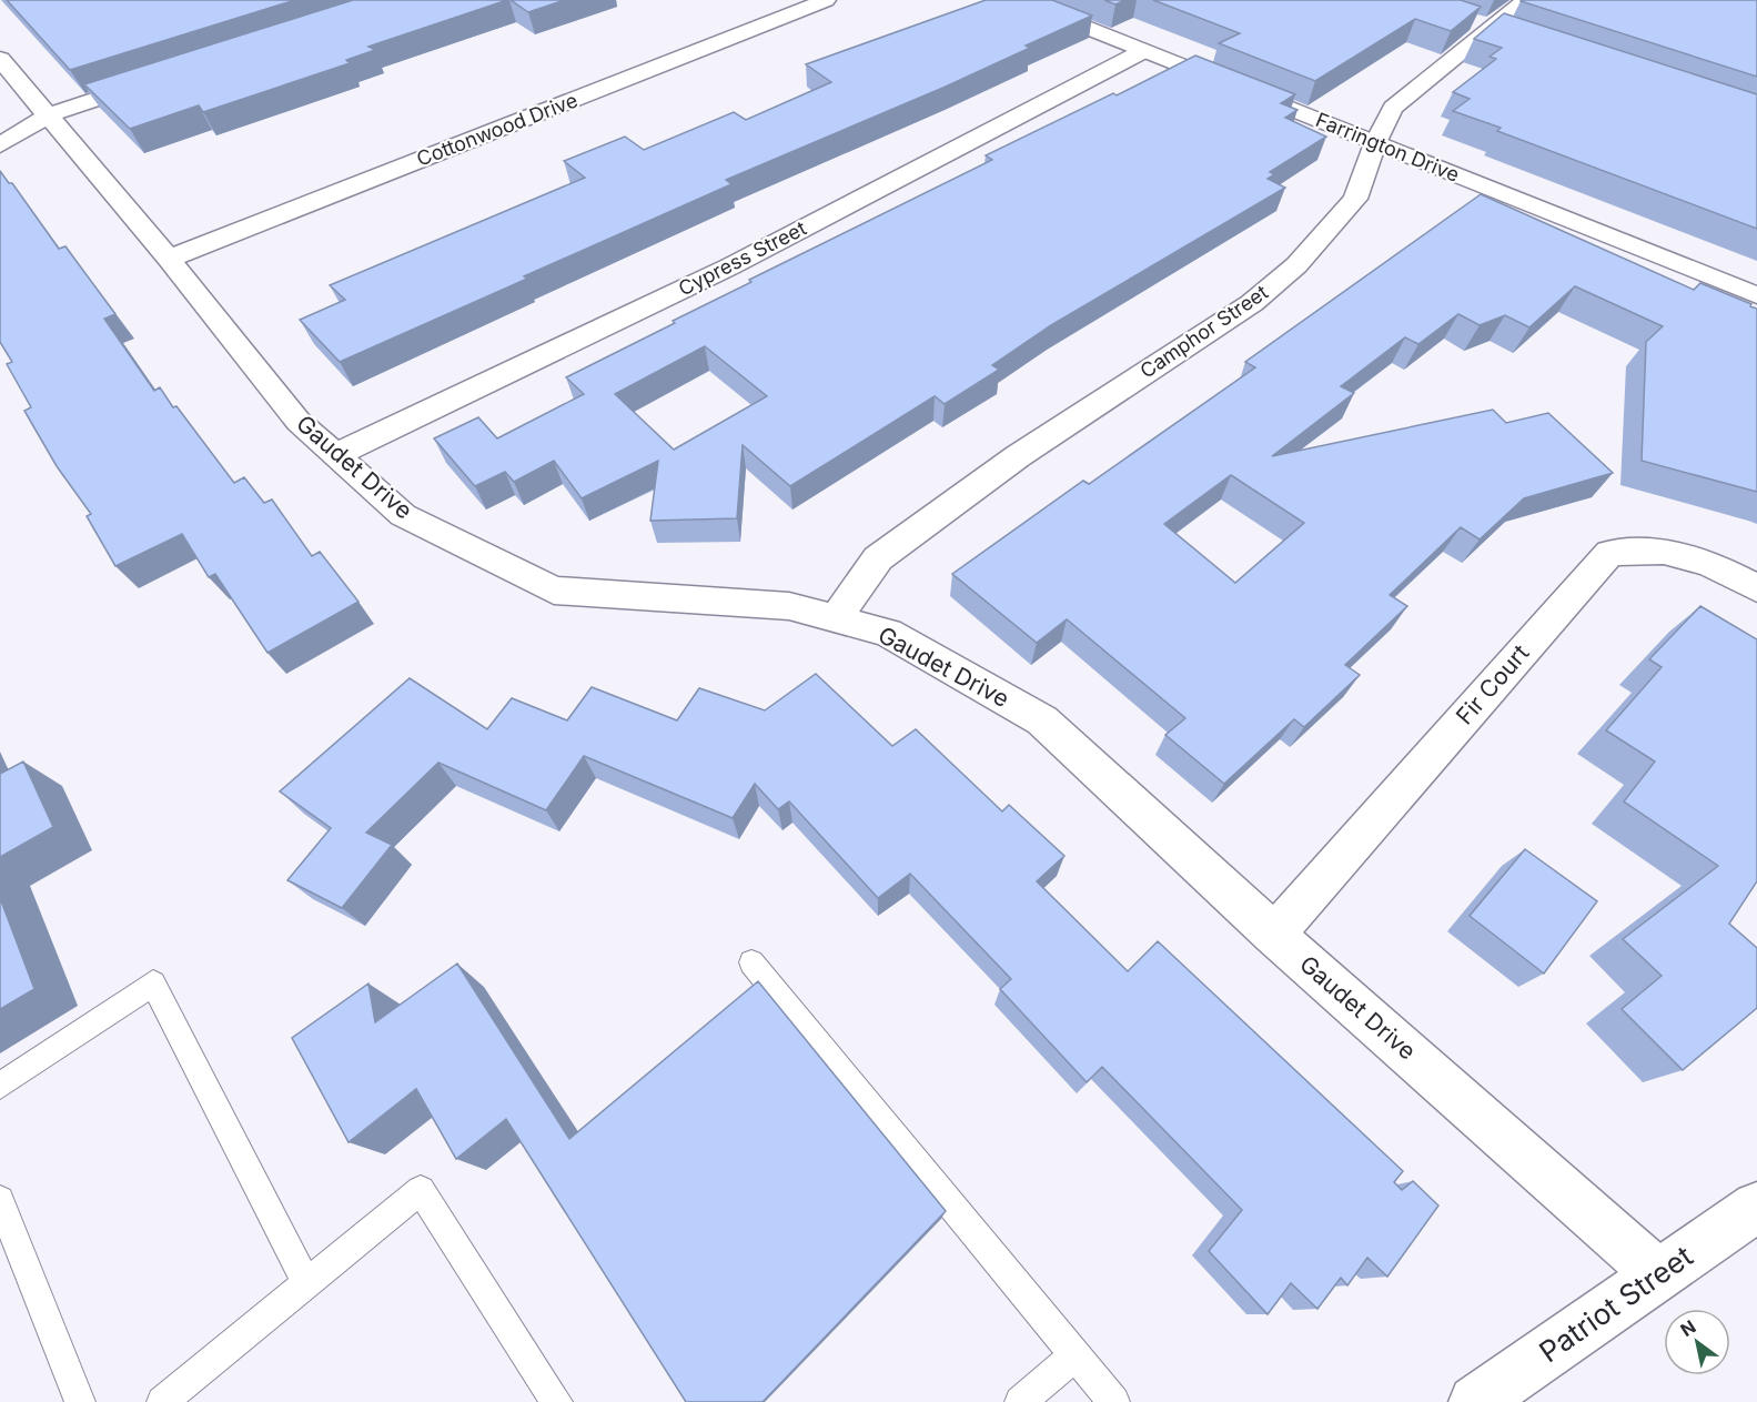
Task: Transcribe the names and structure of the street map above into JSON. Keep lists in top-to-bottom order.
{
  "streets": {
    "street": [
      "Cottonwood Drive",
      "Farrington Drive",
      "Cypress Street",
      "Camphor Street",
      "Gaudet Drive",
      "Fir Court",
      "Patriot Street"
    ]
  },
  "crossings": [
    ["Cottonwood Drive", "Gaudet Drive"],
    ["Farrington Drive", "Cypress Street"],
    ["Farrington Drive", "Camphor Street"],
    ["Cypress Street", "Gaudet Drive"],
    ["Camphor Street", "Gaudet Drive"],
    ["Gaudet Drive", "Fir Court"],
    ["Gaudet Drive", "Patriot Street"]
  ],
  "north": "top left"
}
